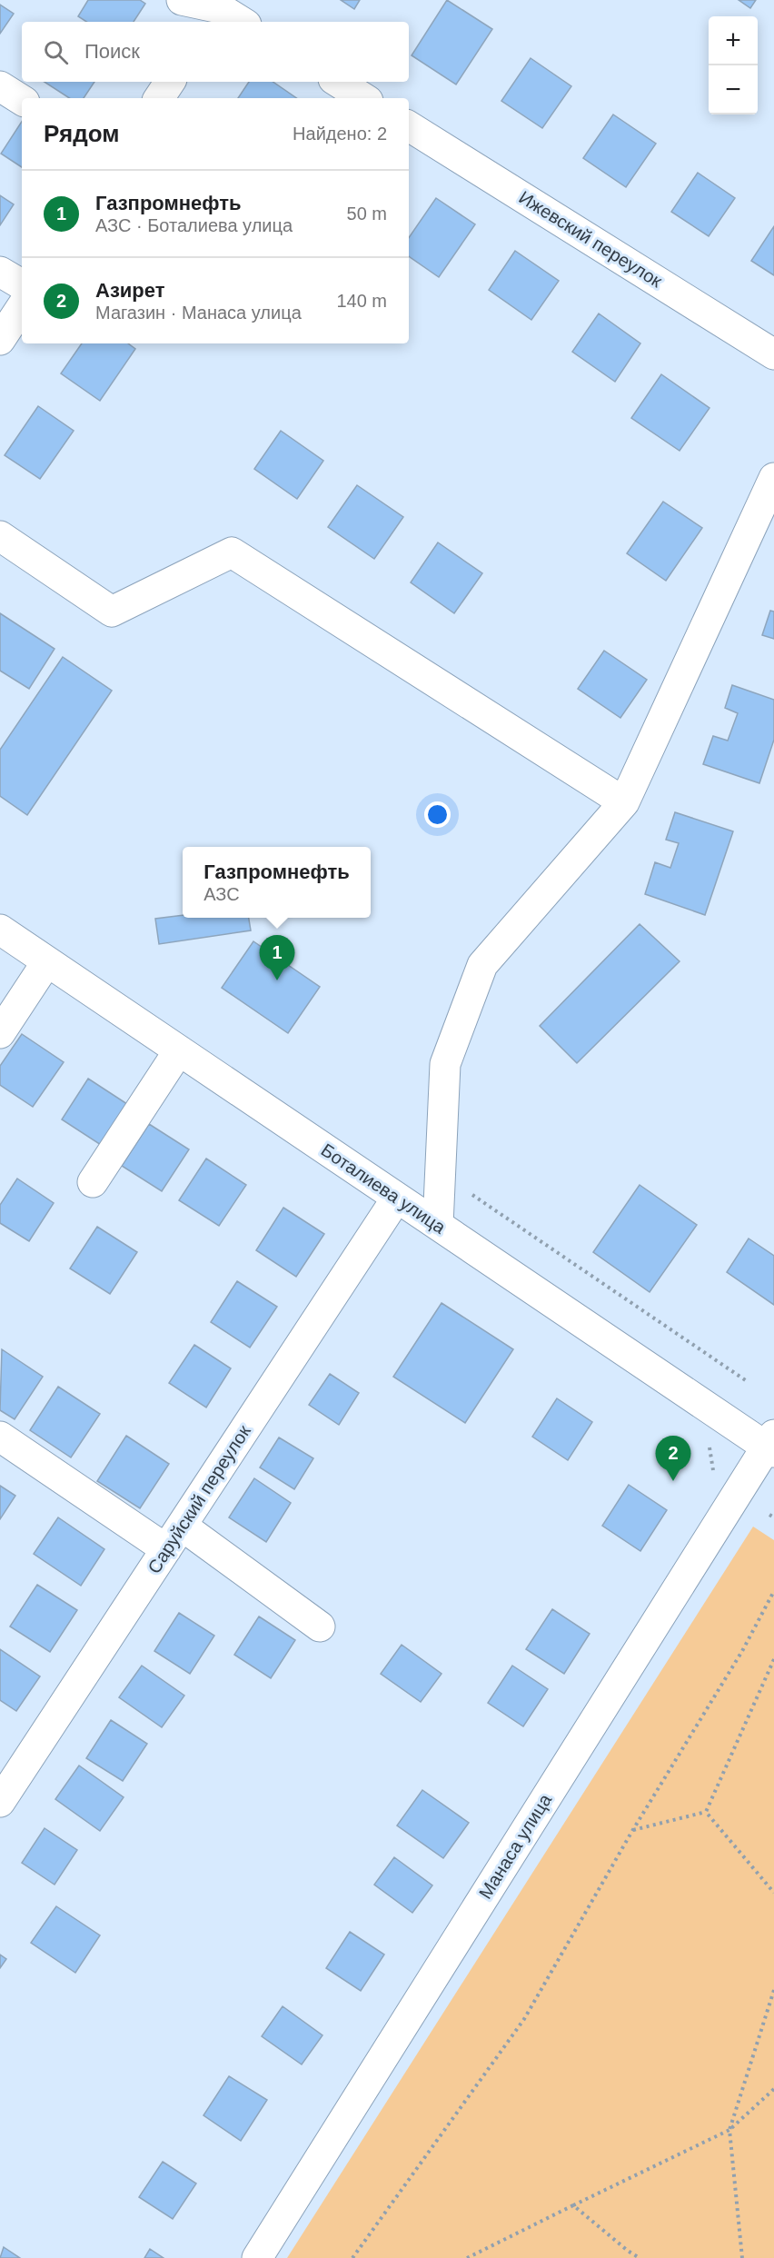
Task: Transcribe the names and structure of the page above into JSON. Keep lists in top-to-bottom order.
{
  "streets": {
    "street": [
      "Ижевский переулок",
      "Боталиева улица",
      "Саруйский переулок",
      "Манаса улица"
    ]
  },
  "crossings": [
    ["Боталиева улица", "Саруйский переулок"],
    ["Боталиева улица", "Манаса улица"]
  ],
  "page": {
    "map_buttons": ["+", "−"],
    "search": "Поиск",
    "heading": ["Рядом", "Найдено: 2"],
    "list": [
      {
        "mark": "1",
        "name": "Газпромнефть",
        "note": "АЗС · Боталиева улица",
        "value": "50 m"
      },
      {
        "mark": "2",
        "name": "Азирет",
        "note": "Магазин · Манаса улица",
        "value": "140 m"
      }
    ],
    "popup": ["Газпромнефть", "АЗС"],
    "pins": ["1", "2"]
  }
}
